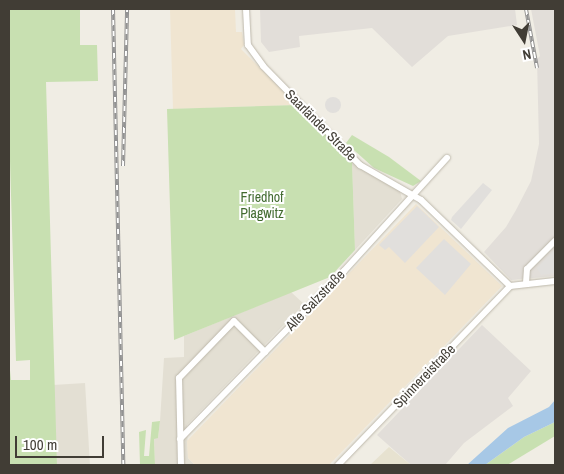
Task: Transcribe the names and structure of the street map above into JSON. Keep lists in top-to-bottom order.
{
  "streets": {
    "street": ["Saarländer Straße", "Alte Salzstraße", "Spinnereistraße"]
  },
  "crossings": [
    ["Saarländer Straße", "Alte Salzstraße"],
    ["Saarländer Straße", "Spinnereistraße"]
  ],
  "parks": ["Friedhof Plagwitz"],
  "scale_bar": "100 m",
  "north": "bottom"
}
